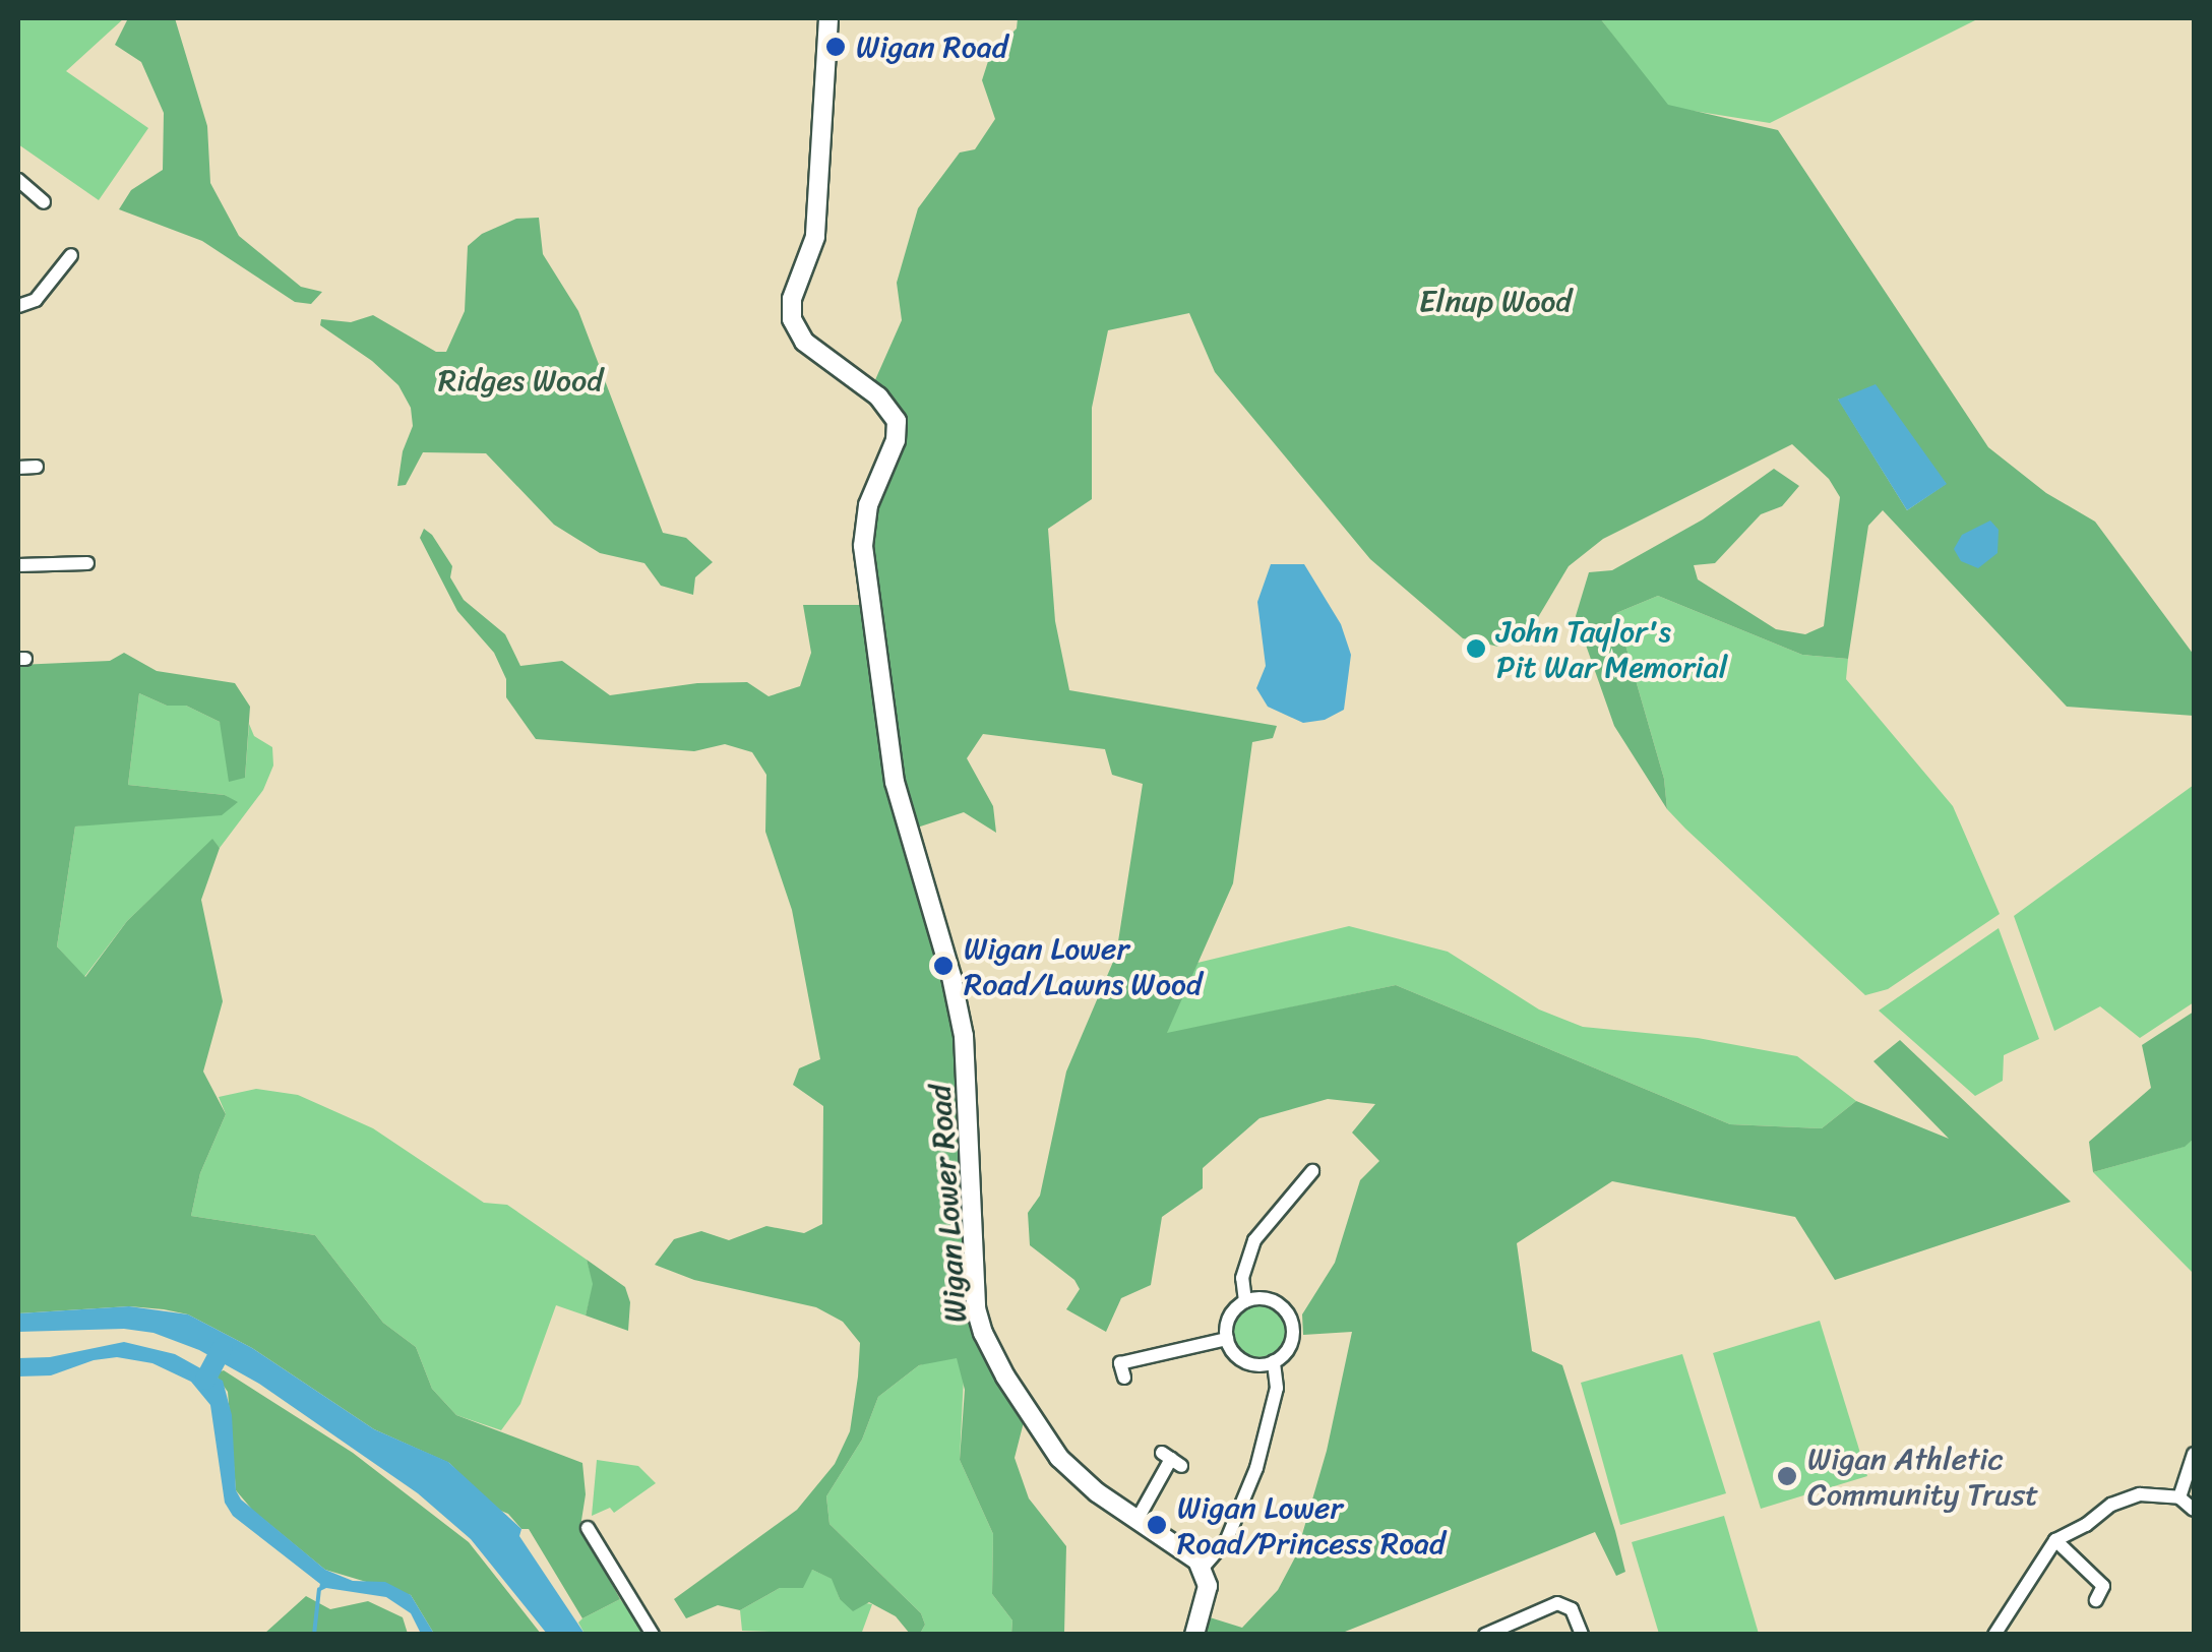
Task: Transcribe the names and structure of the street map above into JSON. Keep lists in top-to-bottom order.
{
  "streets": {
    "main road": ["Wigan Lower Road"]
  },
  "parks": ["Elnup Wood", "Ridges Wood"],
  "places": [
    "Wigan Road",
    "John Taylor's Pit War Memorial",
    "Wigan Lower Road/Lawns Wood",
    "Wigan Athletic Community Trust",
    "Wigan Lower Road/Princess Road"
  ]
}
